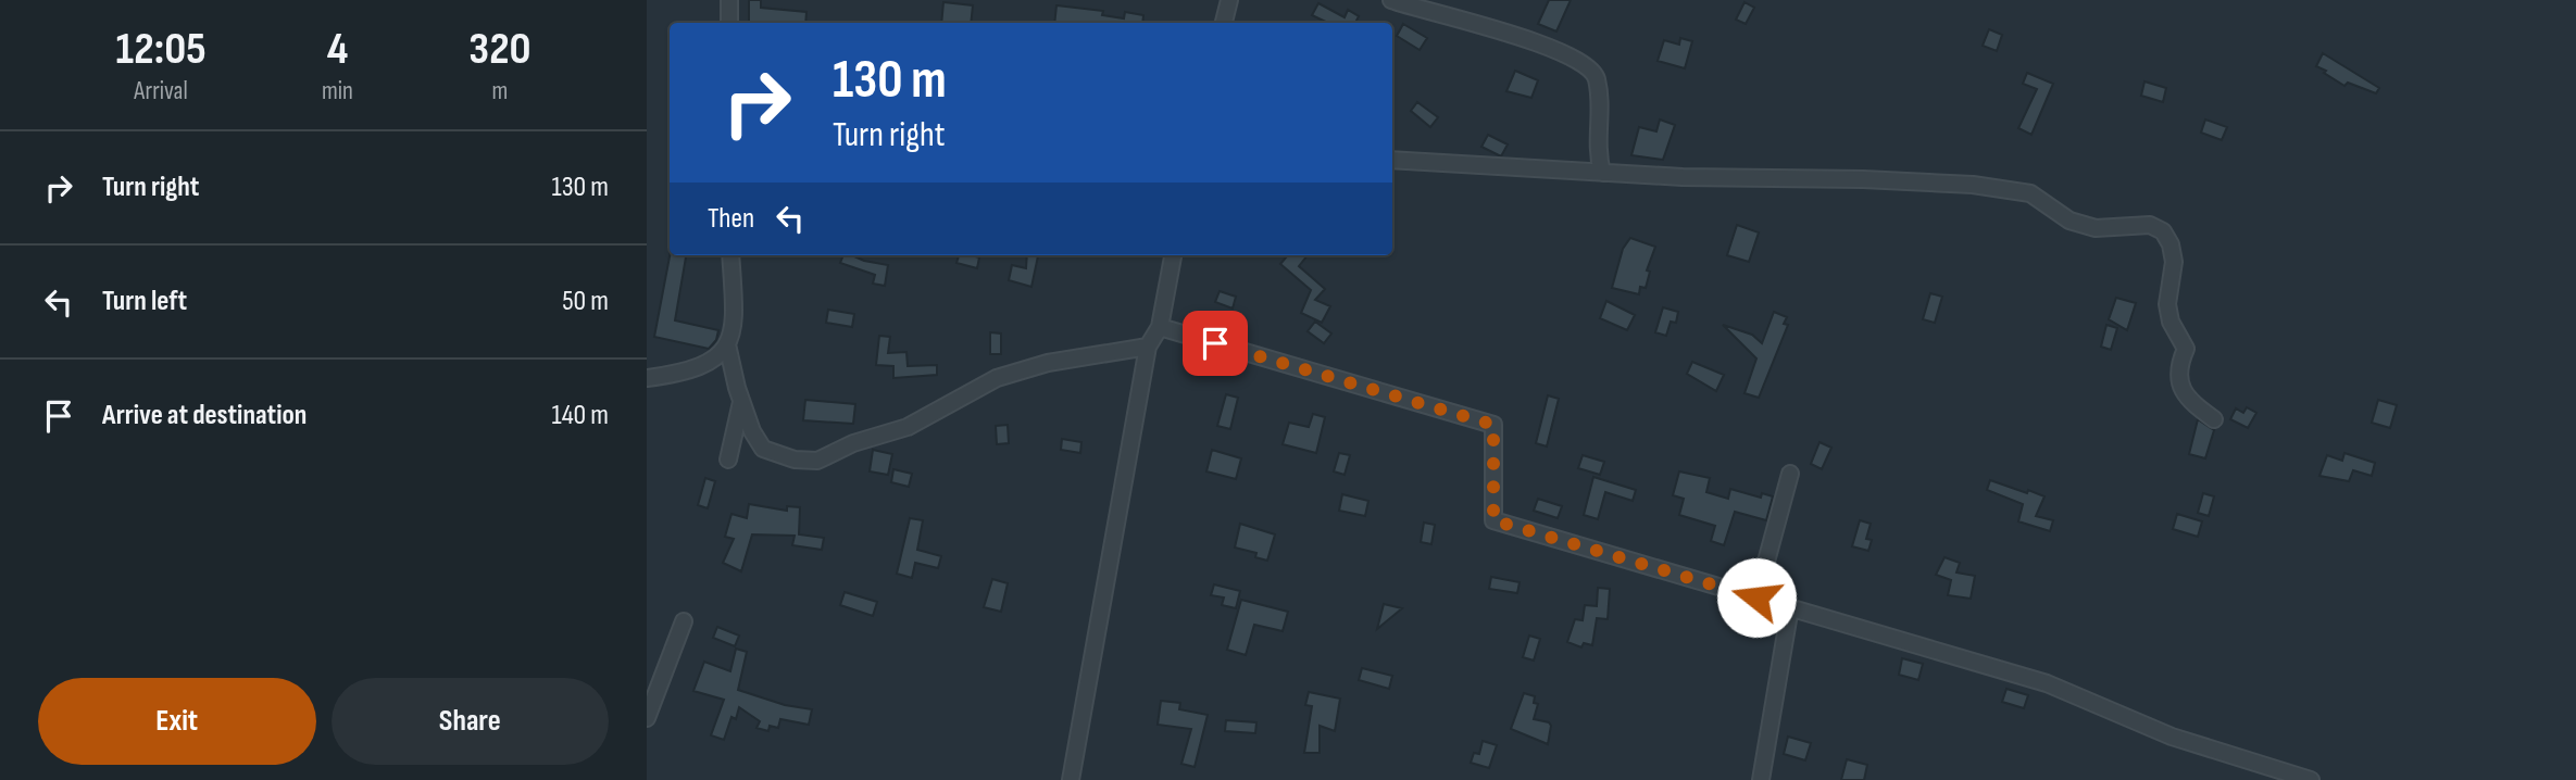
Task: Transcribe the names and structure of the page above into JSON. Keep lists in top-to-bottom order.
{
  "page": {
    "eta": [
      "12:05",
      "Arrival",
      "4",
      "min",
      "320",
      "m"
    ],
    "turn": ["130 m", "Turn right"],
    "list": [
      {
        "name": "Turn right",
        "value": "130 m"
      },
      {
        "name": "Turn left",
        "value": "50 m"
      },
      {
        "name": "Arrive at destination",
        "value": "140 m"
      }
    ],
    "then": "Then",
    "buttons": ["Exit", "Share"]
  }
}
